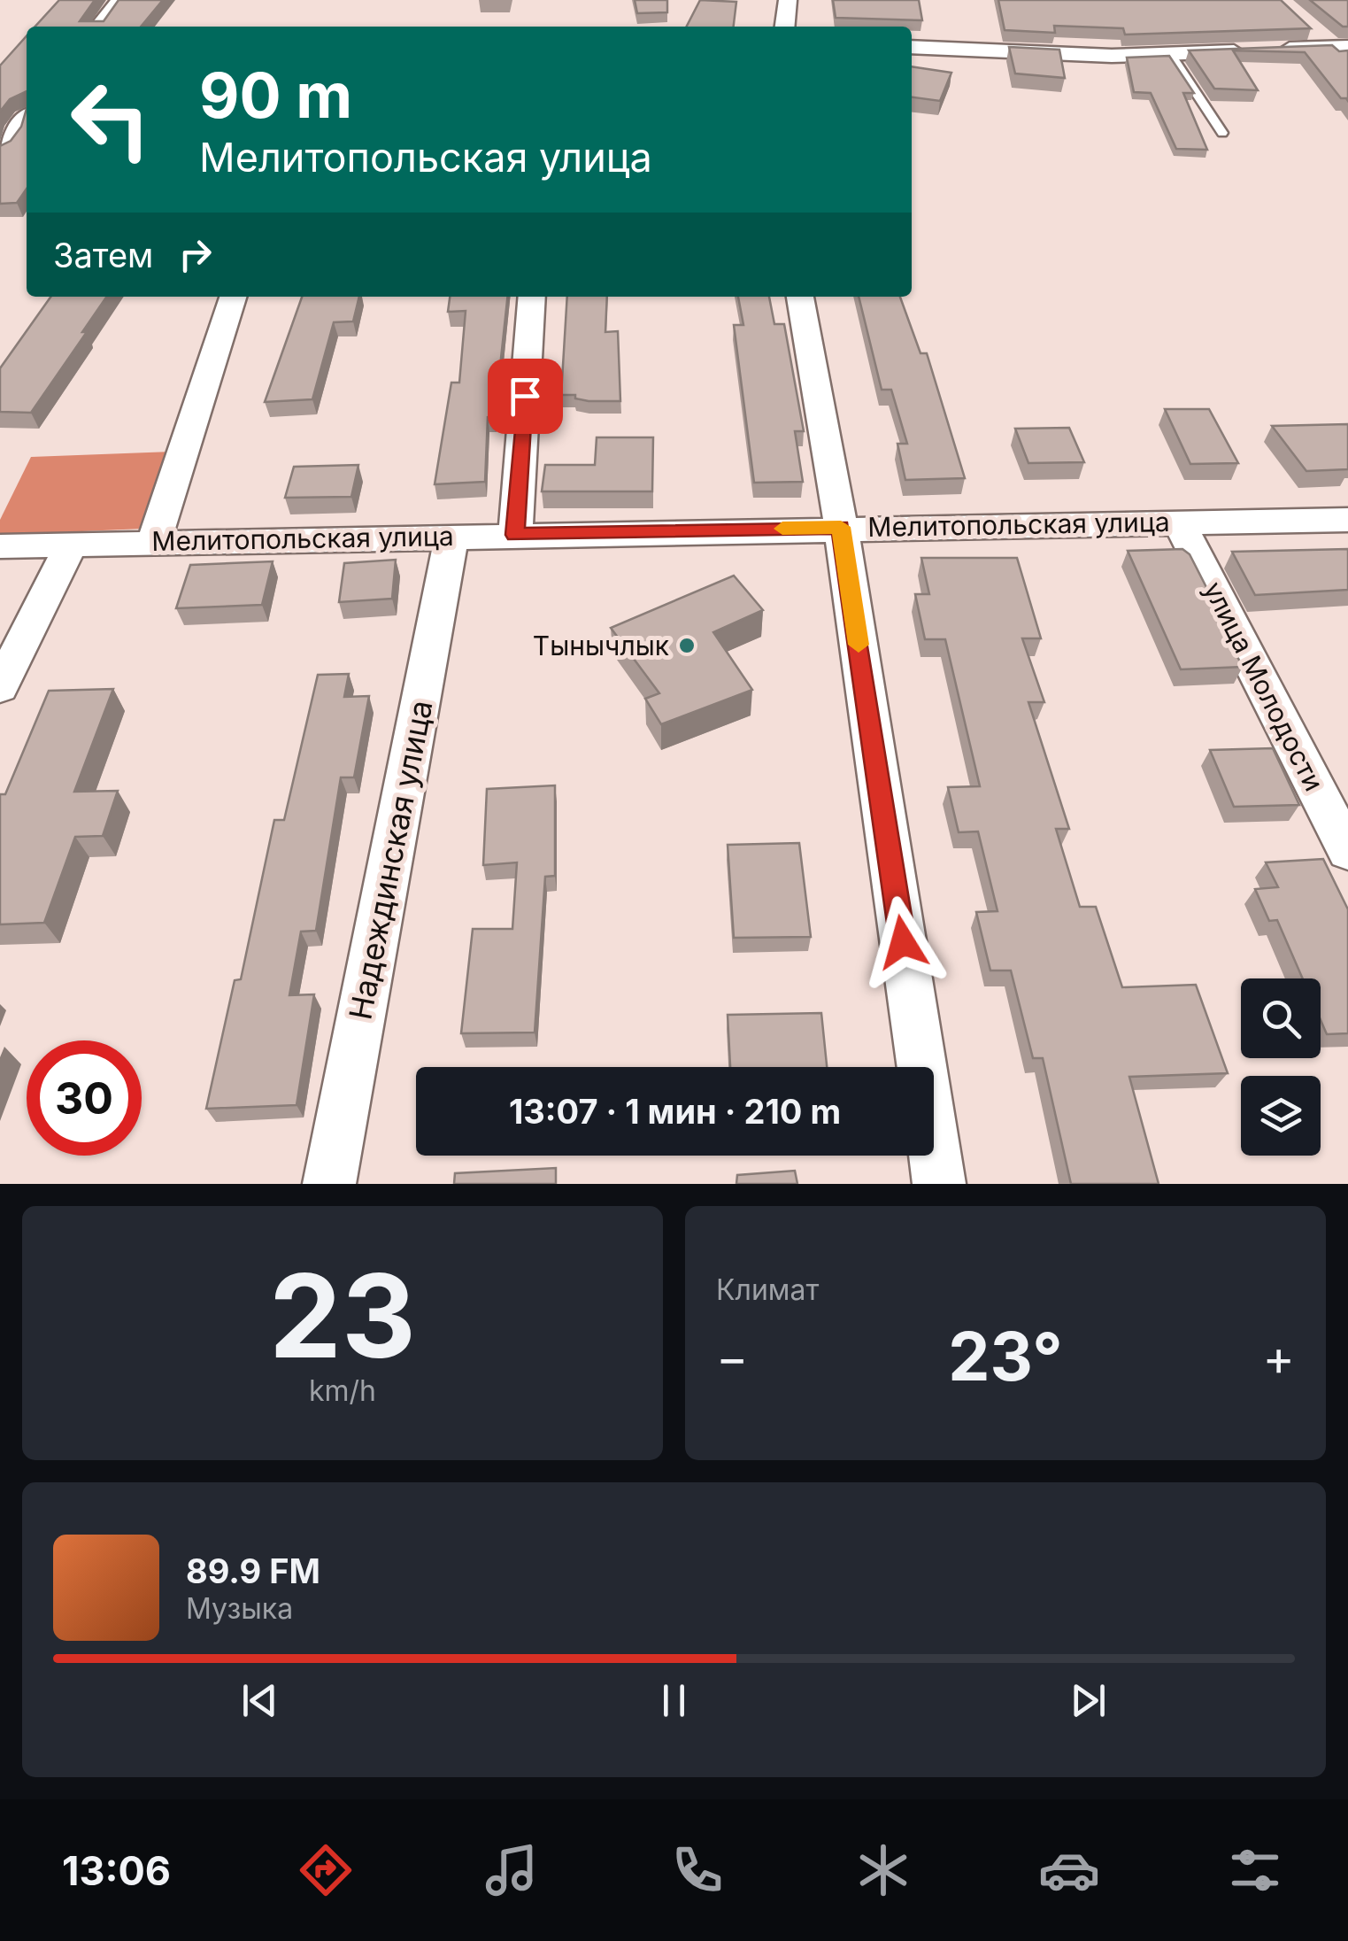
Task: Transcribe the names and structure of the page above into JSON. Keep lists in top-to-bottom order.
{
  "streets": {
    "street": ["Мелитопольская улица", "улица Молодости", "Надеждинская улица"]
  },
  "crossings": [
    ["Мелитопольская улица", "улица Молодости"],
    ["Мелитопольская улица", "Надеждинская улица"]
  ],
  "places": ["Тынычлык"],
  "page": {
    "turn": ["90 m", "Мелитопольская улица"],
    "then": "Затем",
    "limit": "30",
    "trip": "13:07 · 1 мин · 210 m",
    "tile": [
      ["23", "km/h"],
      "Климат"
    ],
    "heat": ["−", "23°", "+"],
    "song": ["89.9 FM", "Музыка"],
    "tabs": "13:06"
  }
}
